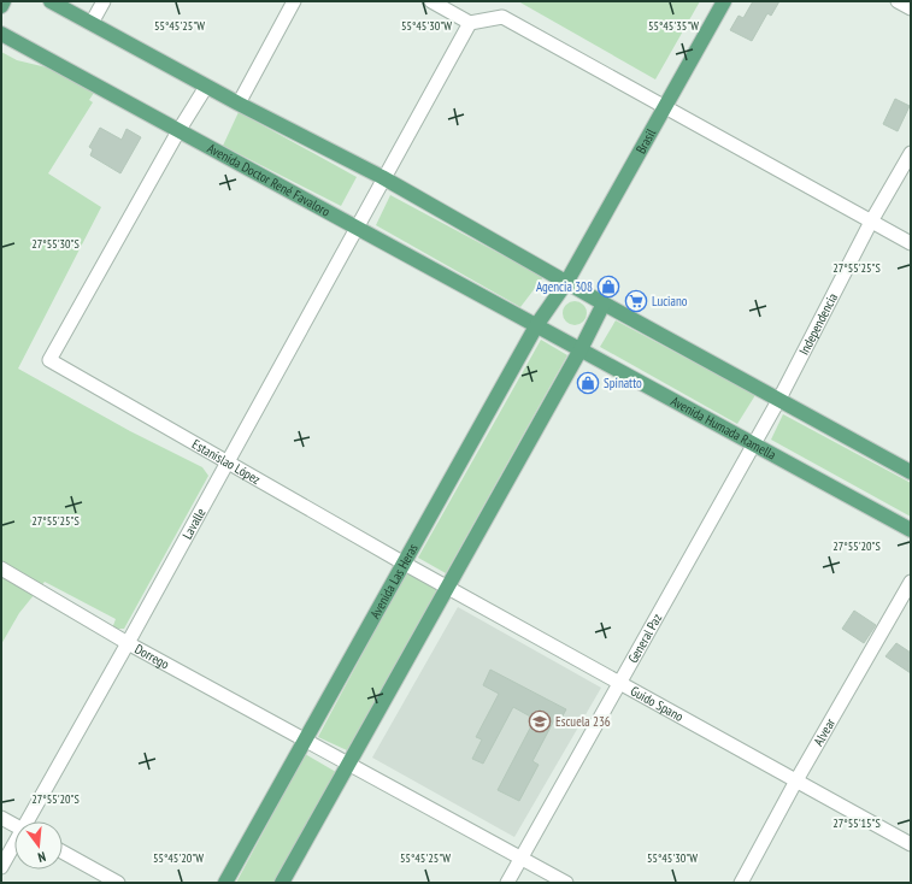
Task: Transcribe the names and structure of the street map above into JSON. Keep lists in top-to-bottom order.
{
  "streets": {
    "main road": [
      "Brasil",
      "Avenida Doctor René Favaloro",
      "Avenida Humada Ramella",
      "Avenida Las Heras"
    ],
    "street": [
      "Independencia",
      "Estanislao López",
      "Lavalle",
      "General Paz",
      "Dorrego",
      "Guido Spano",
      "Alvear"
    ]
  },
  "crossings": [
    ["Brasil", "Avenida Las Heras"],
    ["Avenida Doctor René Favaloro", "Avenida Humada Ramella"],
    ["Avenida Doctor René Favaloro", "Estanislao López"],
    ["Avenida Doctor René Favaloro", "Lavalle"],
    ["Avenida Doctor René Favaloro", "Avenida Las Heras"],
    ["Independencia", "Avenida Humada Ramella"],
    ["Independencia", "General Paz"],
    ["Avenida Humada Ramella", "Avenida Las Heras"],
    ["Avenida Humada Ramella", "General Paz"],
    ["Estanislao López", "Lavalle"],
    ["Estanislao López", "Avenida Las Heras"],
    ["Estanislao López", "Guido Spano"],
    ["Lavalle", "Dorrego"],
    ["Avenida Las Heras", "Dorrego"],
    ["Avenida Las Heras", "Guido Spano"],
    ["General Paz", "Dorrego"],
    ["General Paz", "Guido Spano"],
    ["Guido Spano", "Alvear"]
  ],
  "places": {
    "shop": ["Agencia 308", "Spinatto"],
    "supermarket": ["Luciano"],
    "school or university": ["Escuela 236"]
  },
  "north": "bottom",
  "coordinates": [
    "55°45'25\"W",
    "55°45'30\"W",
    "55°45'35\"W",
    "27°55'30\"S",
    "27°55'25\"S",
    "27°55'20\"S",
    "27°55'15\"S",
    "55°45'20\"W"
  ]
}
